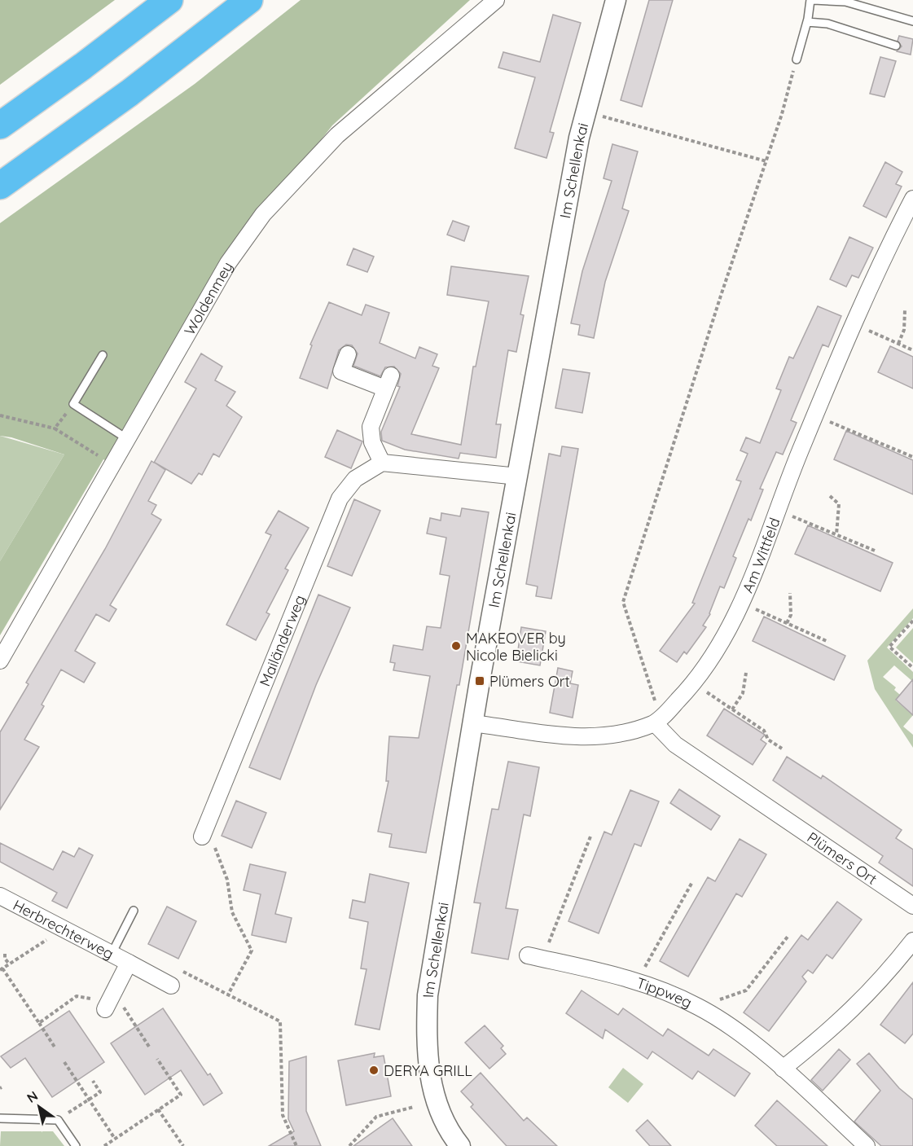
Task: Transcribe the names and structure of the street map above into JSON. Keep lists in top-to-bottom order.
{
  "streets": {
    "street": [
      "Im Schellenkai",
      "Woldenmey",
      "Am Wittfeld",
      "Mailänderweg",
      "Plümers Ort",
      "Herbrechterweg",
      "Tippweg"
    ]
  },
  "crossings": [
    ["Im Schellenkai", "Am Wittfeld"],
    ["Am Wittfeld", "Plümers Ort"]
  ],
  "places": {
    "other": ["MAKEOVER by Nicole Bielicki", "DERYA GRILL"],
    "transit": ["Plümers Ort"]
  },
  "north": "top left"
}
